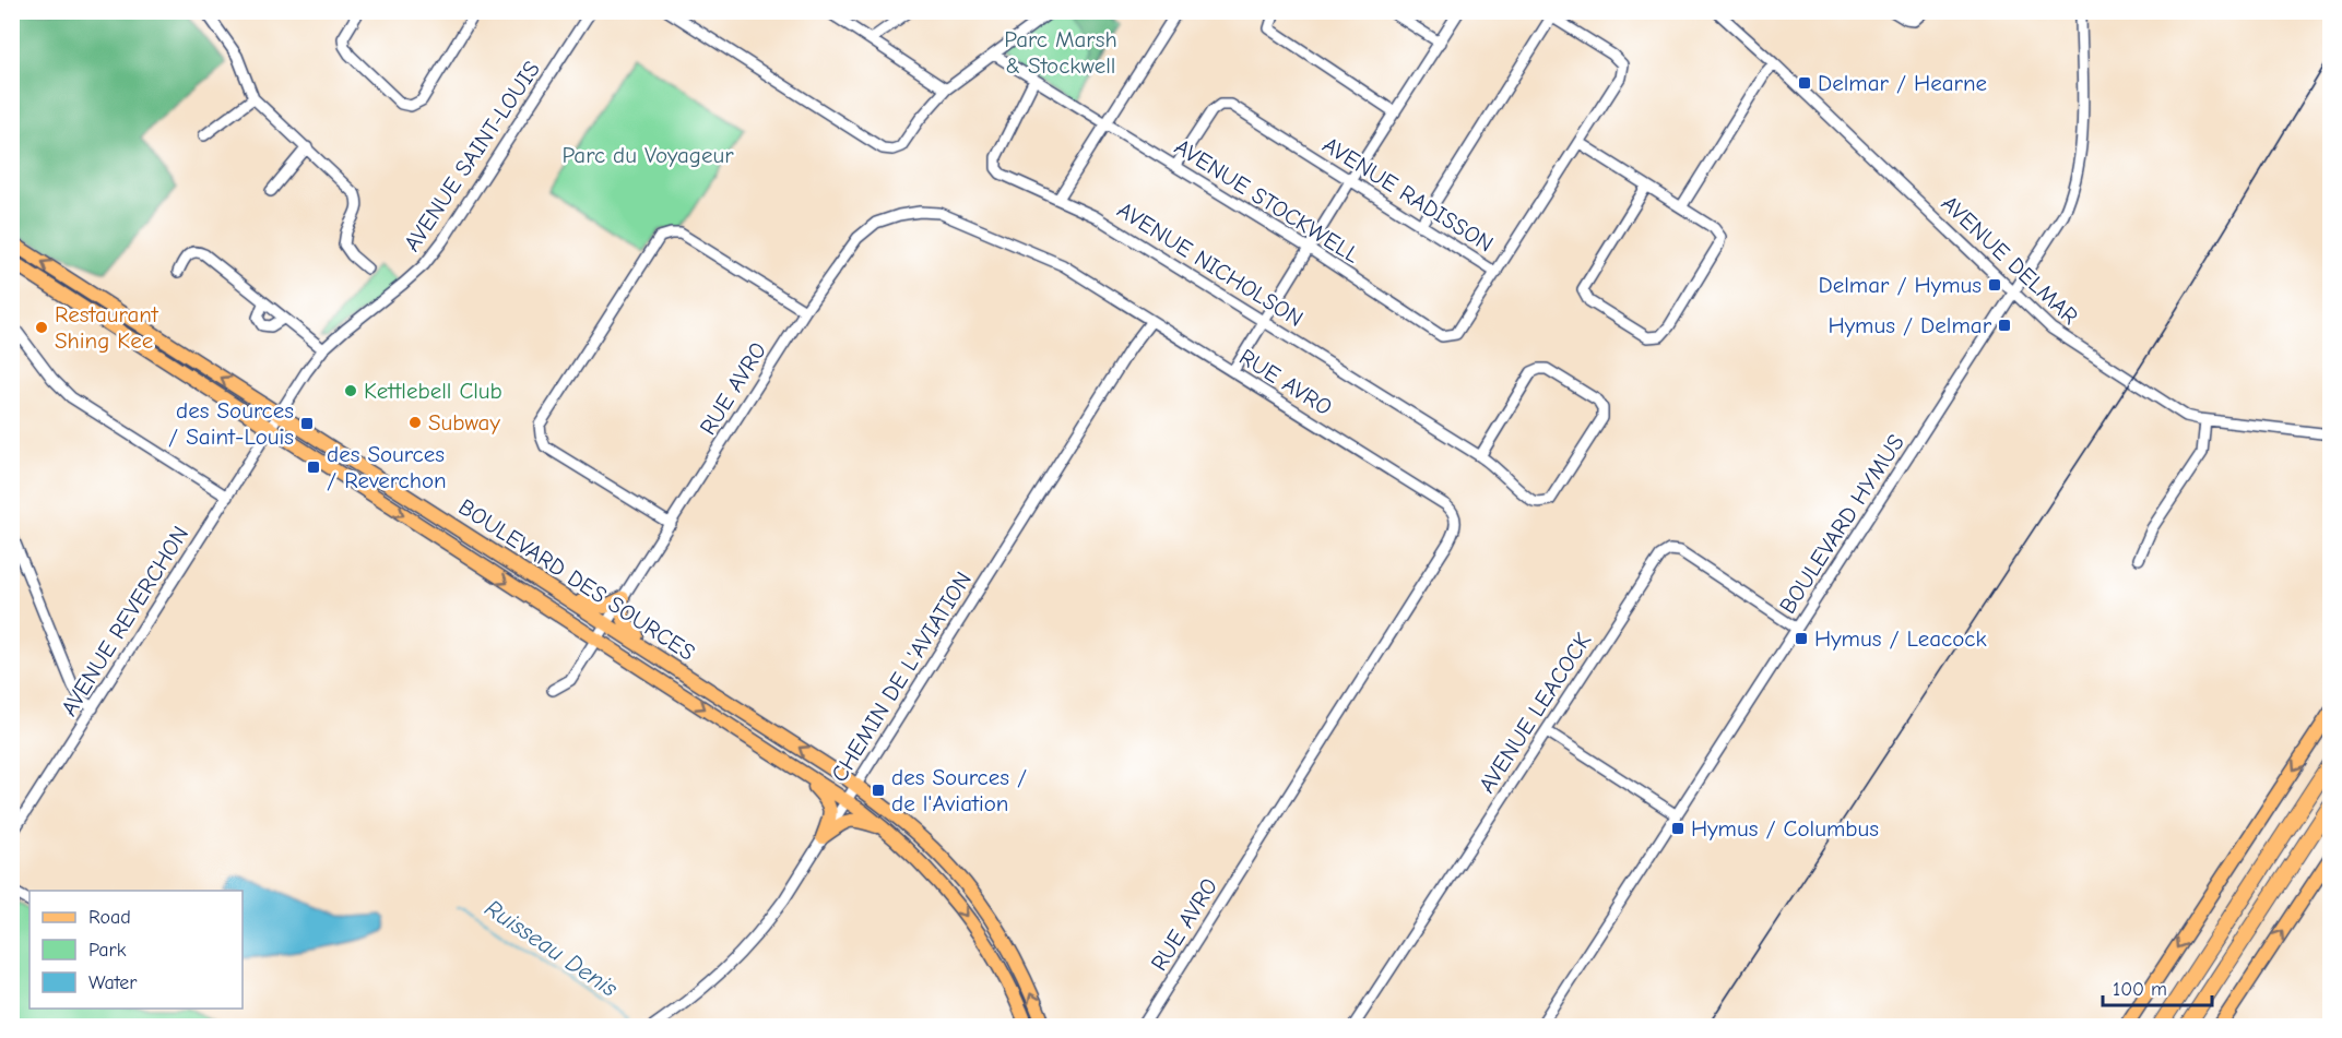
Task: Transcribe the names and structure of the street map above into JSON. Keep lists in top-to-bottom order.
{
  "streets": {
    "main road": ["BOULEVARD DES SOURCES"],
    "street": [
      "AVENUE SAINT-LOUIS",
      "AVENUE RADISSON",
      "AVENUE STOCKWELL",
      "AVENUE DELMAR",
      "AVENUE NICHOLSON",
      "RUE AVRO",
      "BOULEVARD HYMUS",
      "AVENUE REVERCHON",
      "CHEMIN DE L'AVIATION",
      "AVENUE LEACOCK"
    ]
  },
  "crossings": [
    ["AVENUE SAINT-LOUIS", "BOULEVARD DES SOURCES"],
    ["AVENUE SAINT-LOUIS", "AVENUE REVERCHON"],
    ["AVENUE RADISSON", "AVENUE STOCKWELL"],
    ["AVENUE STOCKWELL", "AVENUE NICHOLSON"],
    ["AVENUE DELMAR", "BOULEVARD HYMUS"],
    ["RUE AVRO", "CHEMIN DE L'AVIATION"],
    ["BOULEVARD HYMUS", "AVENUE LEACOCK"],
    ["BOULEVARD DES SOURCES", "AVENUE REVERCHON"],
    ["BOULEVARD DES SOURCES", "CHEMIN DE L'AVIATION"]
  ],
  "water": ["Ruisseau Denis"],
  "parks": ["Parc Marsh & Stockwell", "Parc du Voyageur"],
  "places": {
    "transit": [
      "Delmar / Hearne",
      "Delmar / Hymus",
      "Hymus / Delmar",
      "des Sources / Saint-Louis",
      "des Sources / Reverchon",
      "Hymus / Leacock",
      "des Sources / de l'Aviation",
      "Hymus / Columbus"
    ],
    "other": ["Restaurant Shing Kee", "Kettlebell Club", "Subway"]
  },
  "legend": ["Road", "Park", "Water"],
  "scale_bar": "100 m"
}
